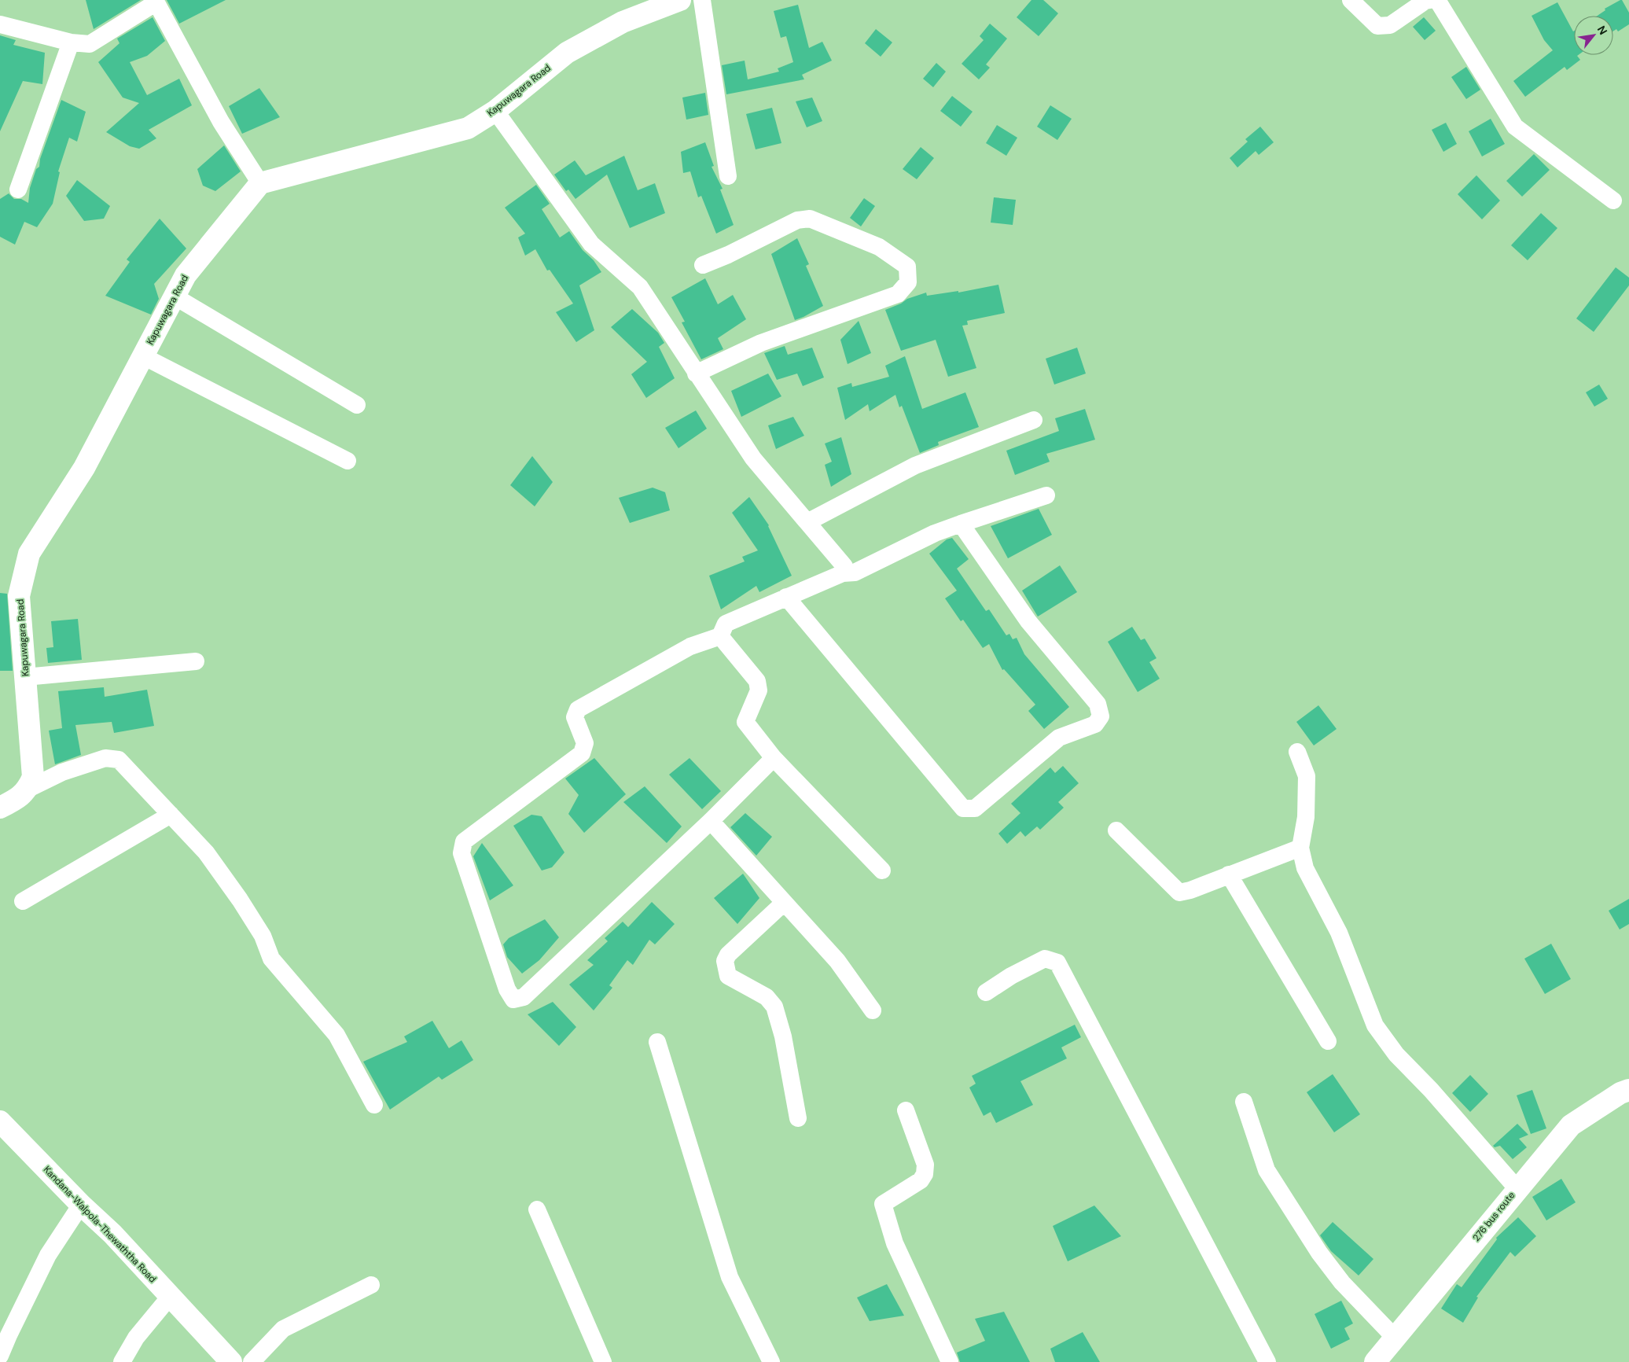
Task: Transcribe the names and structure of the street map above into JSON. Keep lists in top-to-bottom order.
{
  "streets": {
    "street": ["Kapuwagara Road", "276 bus route", "Kandana-Walpola-Thewaththa Road"]
  },
  "north": "top right"
}
